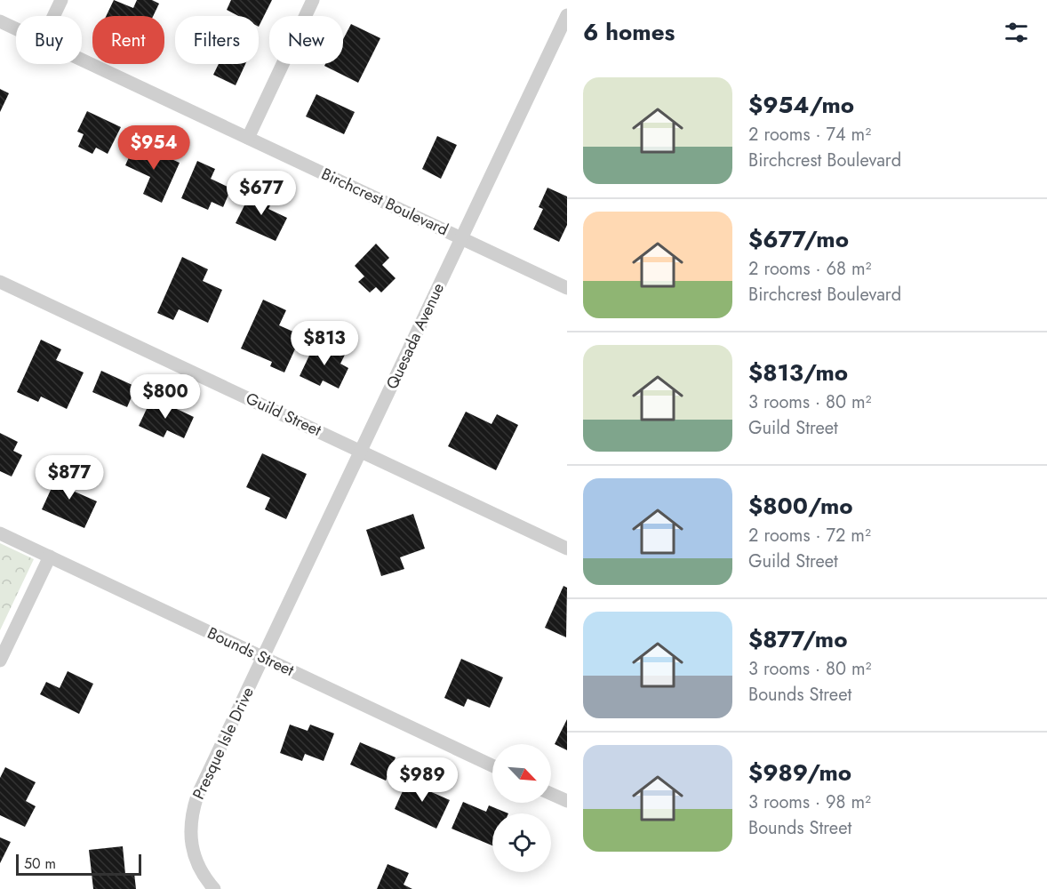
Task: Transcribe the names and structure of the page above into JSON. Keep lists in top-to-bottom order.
{
  "streets": {
    "street": [
      "Birchcrest Boulevard",
      "Quesada Avenue",
      "Guild Street",
      "Bounds Street",
      "Presque Isle Drive"
    ]
  },
  "crossings": [
    ["Birchcrest Boulevard", "Quesada Avenue"],
    ["Quesada Avenue", "Guild Street"],
    ["Quesada Avenue", "Bounds Street"],
    ["Quesada Avenue", "Presque Isle Drive"],
    ["Bounds Street", "Presque Isle Drive"]
  ],
  "scale_bar": "50 m",
  "north": "bottom right",
  "page": {
    "heading": "6 homes",
    "chip": [
      "Buy",
      "Rent",
      "Filters",
      "New"
    ],
    "list": [
      {
        "name": "$954/mo",
        "note": "2 rooms · 74 m² · Birchcrest Boulevard"
      },
      {
        "name": "$677/mo",
        "note": "2 rooms · 68 m² · Birchcrest Boulevard"
      },
      {
        "name": "$813/mo",
        "note": "3 rooms · 80 m² · Guild Street"
      },
      {
        "name": "$800/mo",
        "note": "2 rooms · 72 m² · Guild Street"
      },
      {
        "name": "$877/mo",
        "note": "3 rooms · 80 m² · Bounds Street"
      },
      {
        "name": "$989/mo",
        "note": "3 rooms · 98 m² · Bounds Street"
      }
    ],
    "price": [
      "$954",
      "$677",
      "$813",
      "$800",
      "$877",
      "$989"
    ],
    "scale": "50 m"
  }
}
